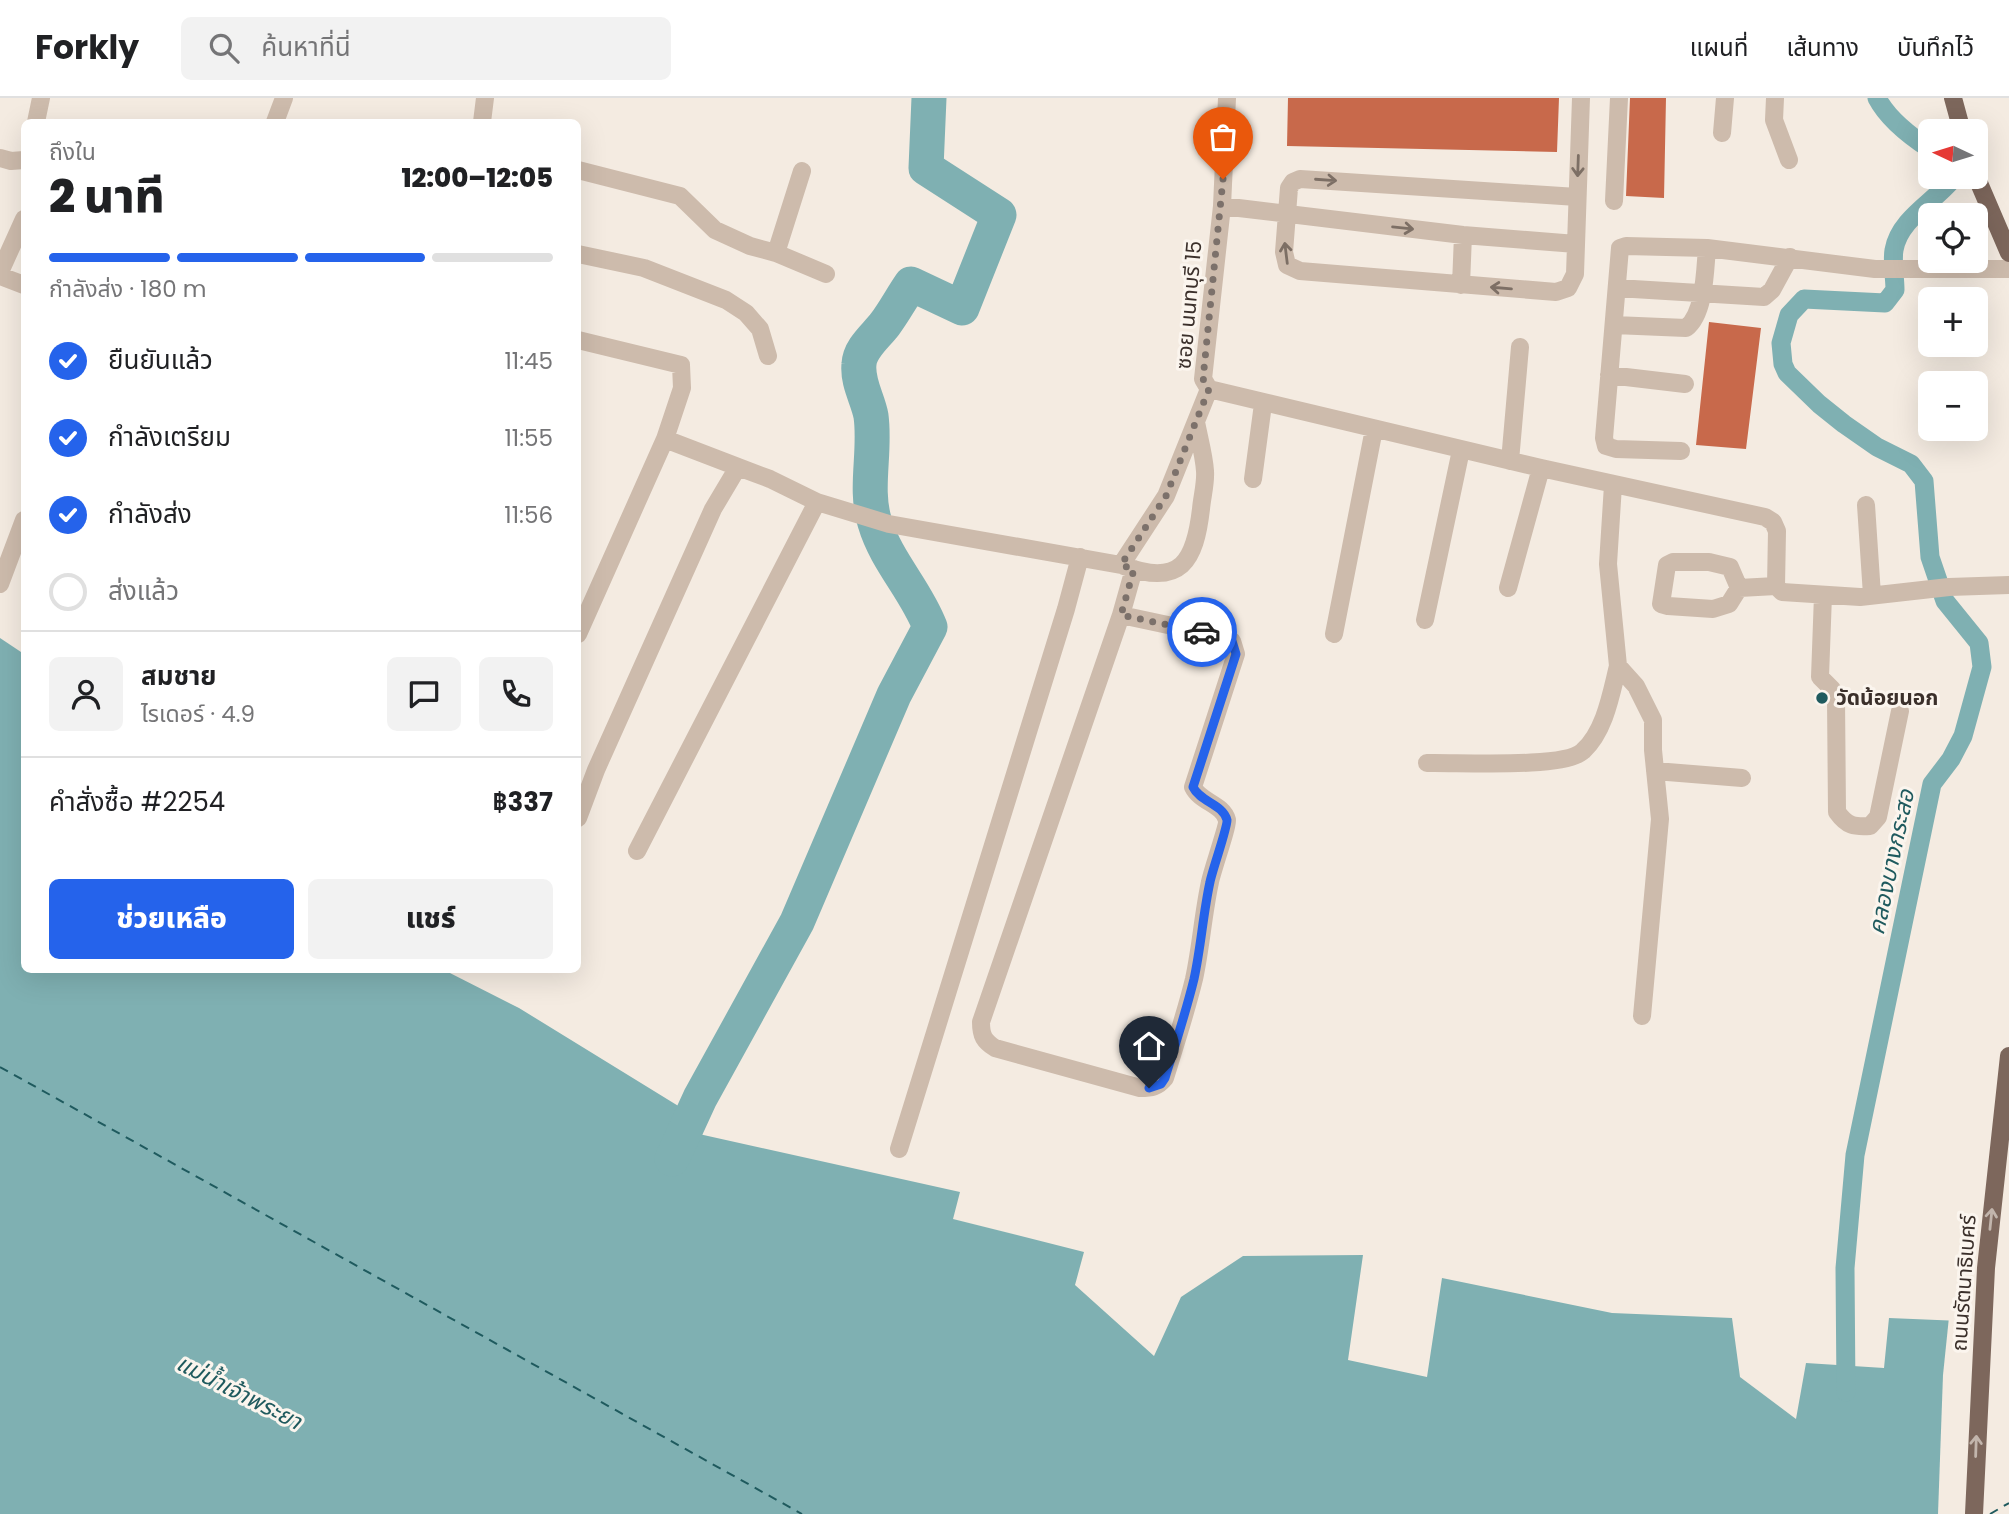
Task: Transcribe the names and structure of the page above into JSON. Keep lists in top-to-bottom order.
{
  "streets": {
    "main road": ["ถนนรัตนาธิเบศร์"],
    "street": ["ซอย นนทบุรี 15"]
  },
  "one_way": ["ถนนรัตนาธิเบศร์"],
  "water": ["คลองบางกระสอ", "แม่น้ำเจ้าพระยา"],
  "places": ["วัดน้อยนอก"],
  "north": "left",
  "page": {
    "header": "Forkly",
    "search": "ค้นหาที่นี่",
    "nav": ["แผนที่", "เส้นทาง", "บันทึกไว้"],
    "map_buttons": ["+", "−"],
    "heading": ["2 นาที", "ถึงใน", "12:00–12:05"],
    "panel": [
      "สมชาย",
      "ไรเดอร์ · 4.9",
      "คำสั่งซื้อ #2254",
      "฿337"
    ],
    "bar": "กำลังส่ง · 180 m",
    "list": [
      ["ยืนยันแล้ว", "11:45"],
      ["กำลังเตรียม", "11:55"],
      ["กำลังส่ง", "11:56"],
      "ส่งแล้ว"
    ],
    "buttons": ["ช่วยเหลือ", "แชร์"]
  }
}
